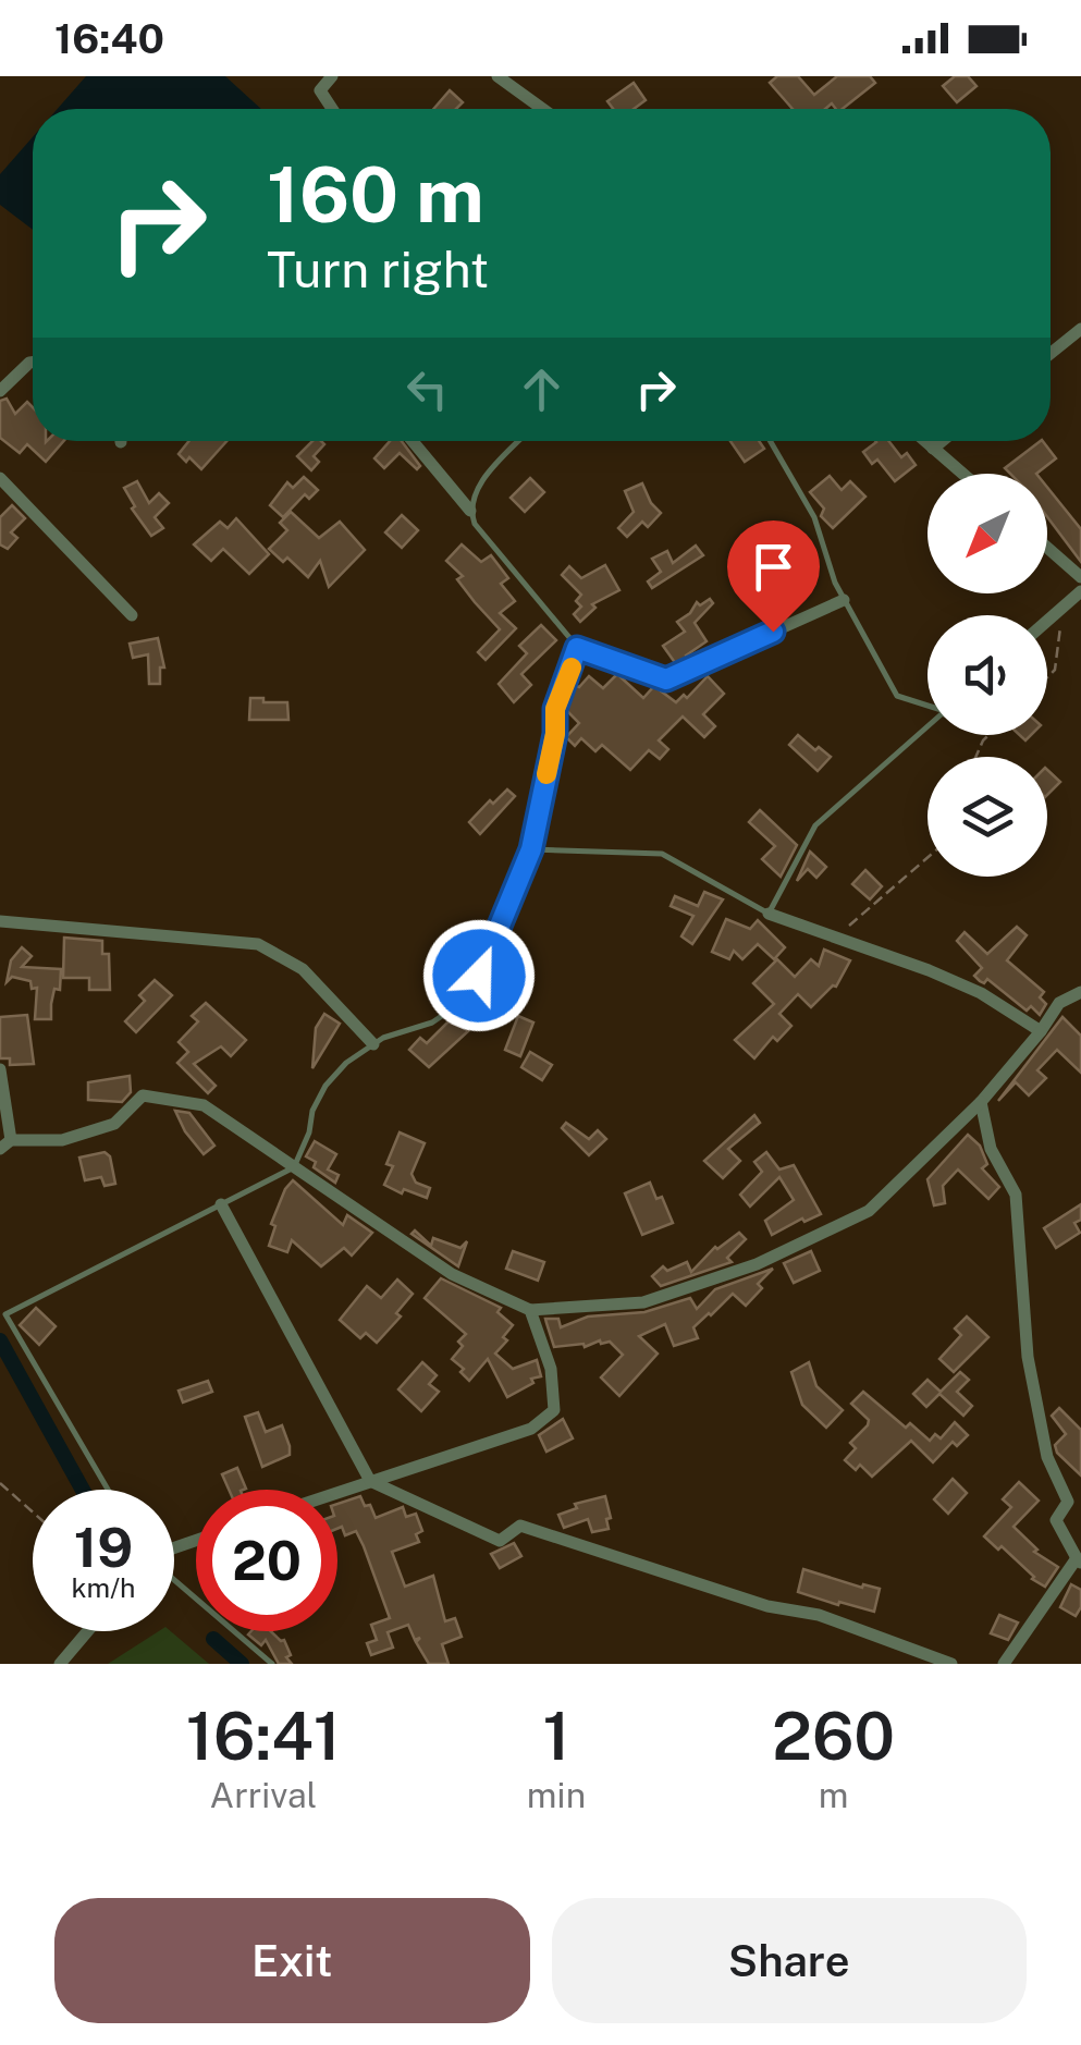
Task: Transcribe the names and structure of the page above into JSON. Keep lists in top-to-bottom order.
{
  "north": "bottom left",
  "page": {
    "status": "16:40",
    "turn": ["160 m", "Turn right"],
    "speed": "19 km/h",
    "limit": "20",
    "eta": [
      "16:41",
      "Arrival",
      "1",
      "min",
      "260",
      "m"
    ],
    "buttons": ["Exit", "Share"]
  }
}
